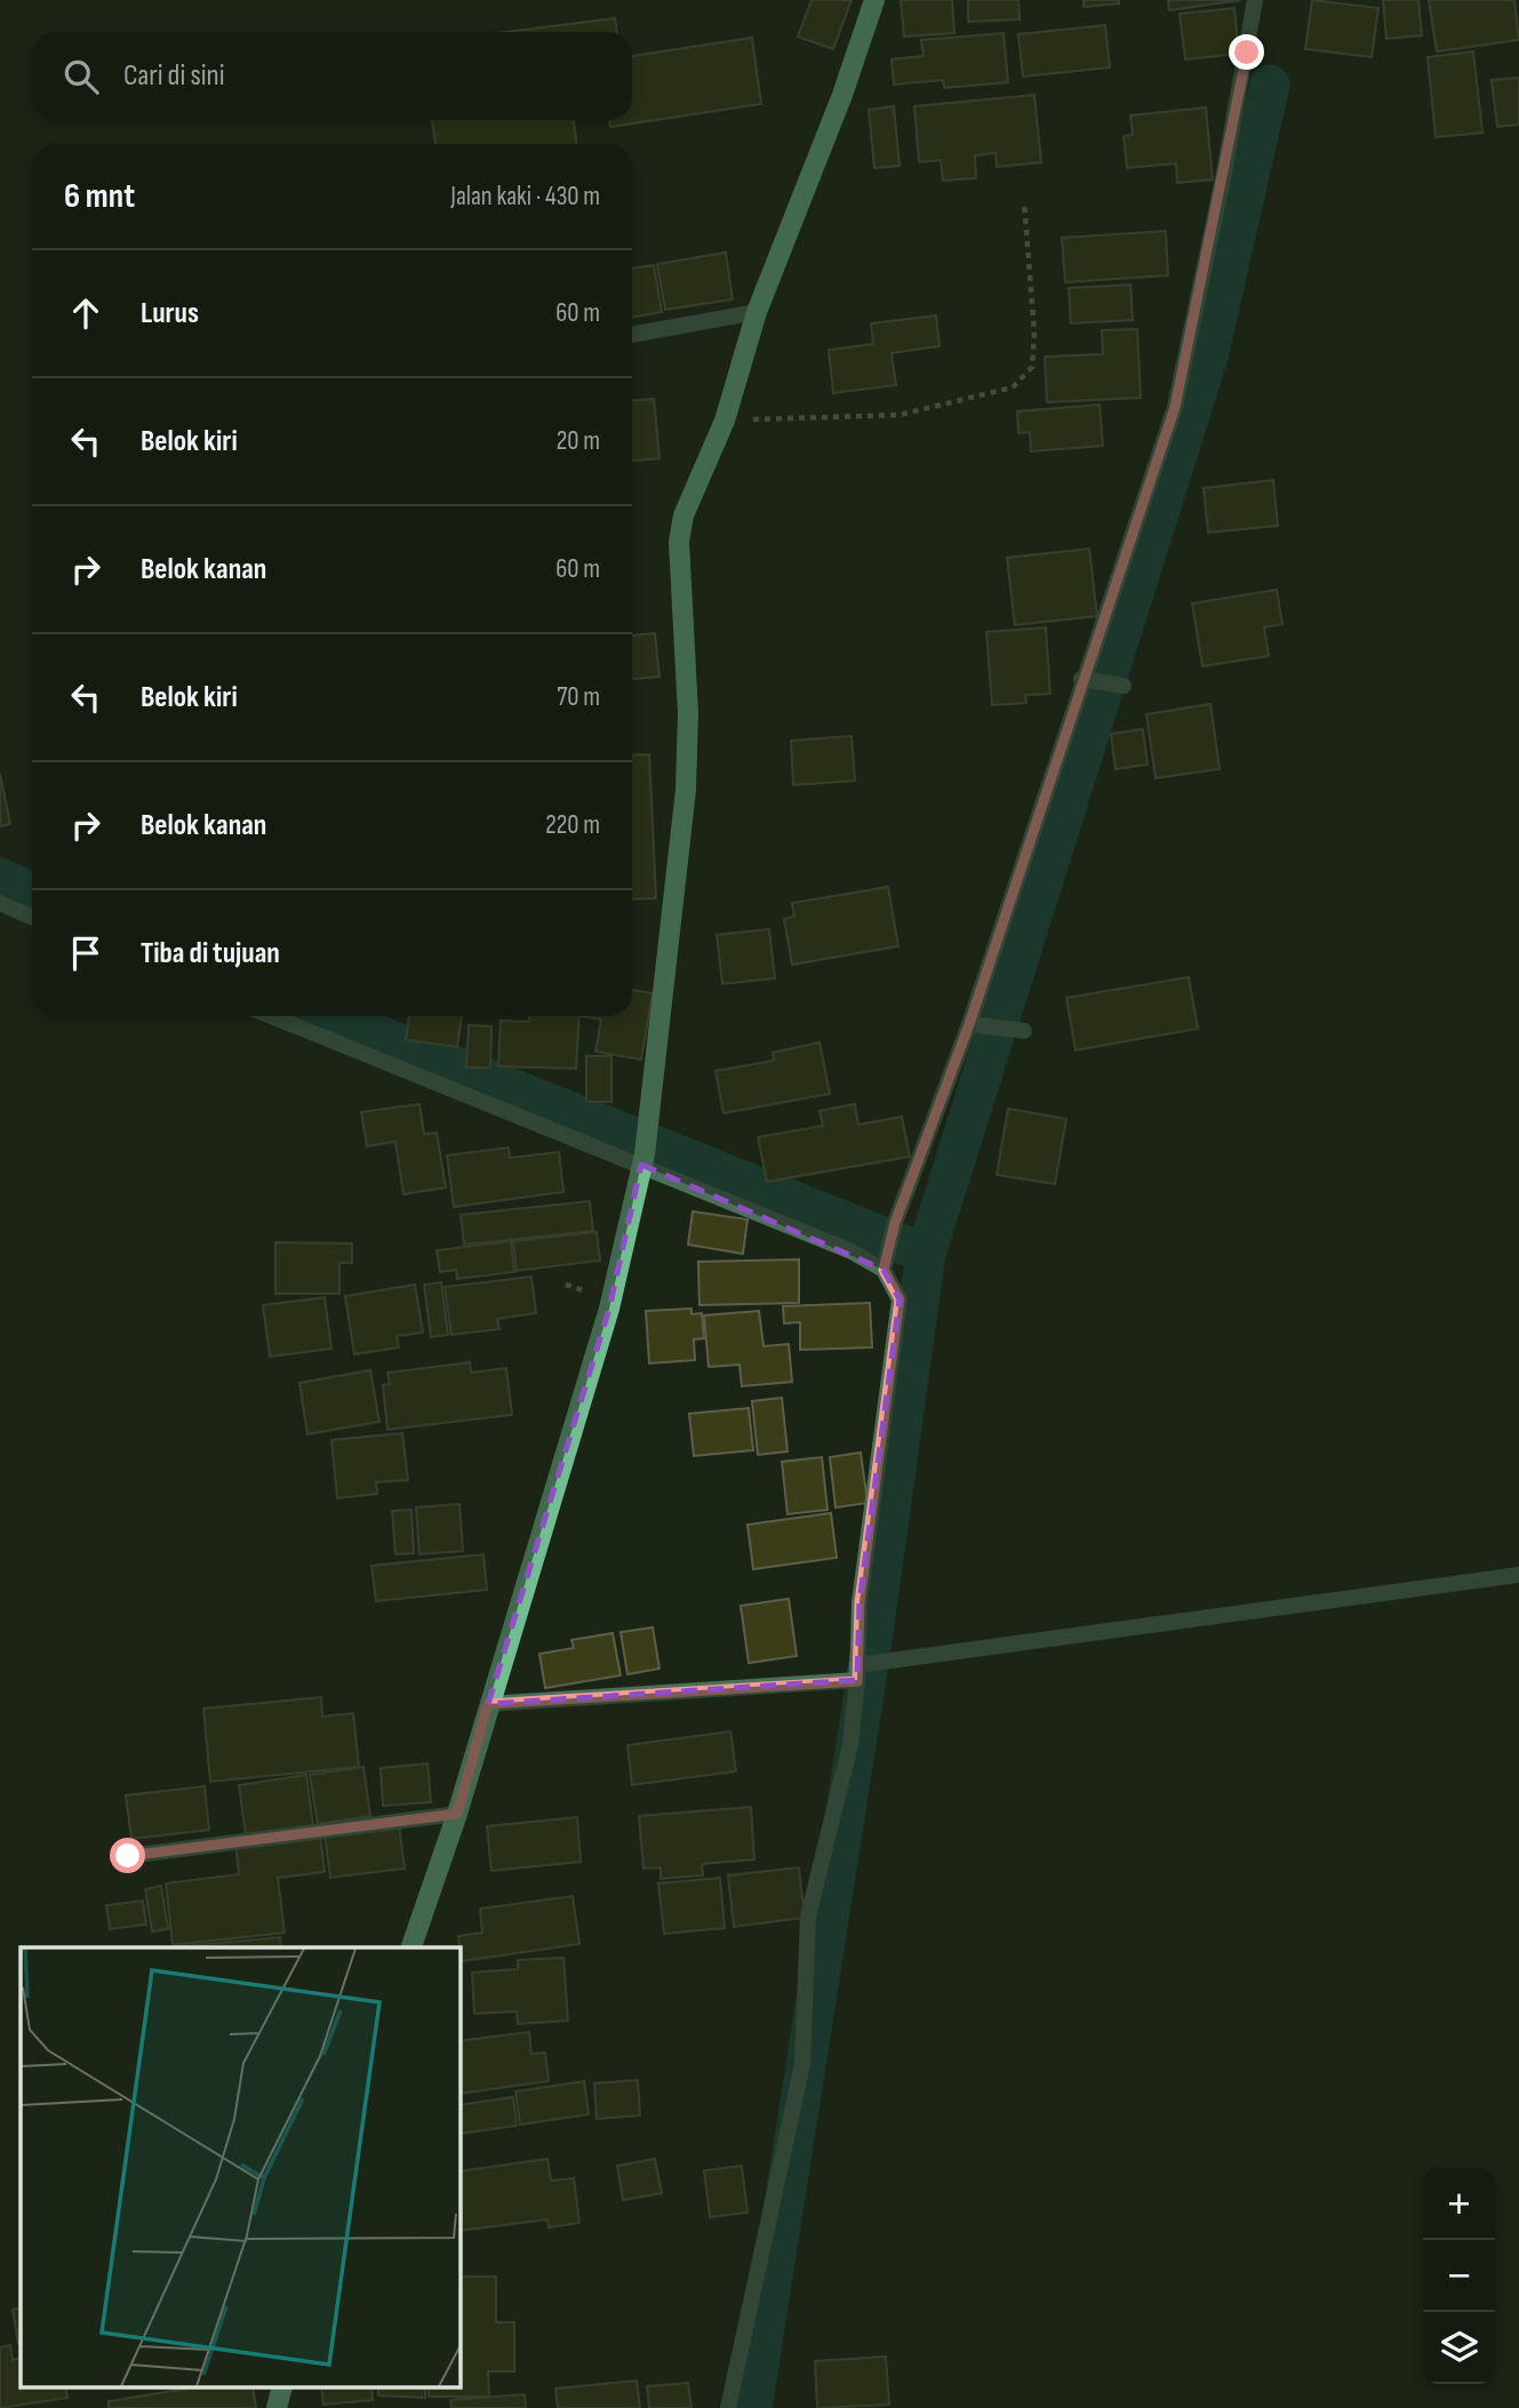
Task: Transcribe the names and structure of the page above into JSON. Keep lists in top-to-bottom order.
{
  "page": {
    "search": "Cari di sini",
    "heading": ["6 mnt", "Jalan kaki · 430 m"],
    "list": [
      ["Lurus", "60 m"],
      ["Belok kiri", "20 m"],
      ["Belok kanan", "60 m"],
      ["Belok kiri", "70 m"],
      ["Belok kanan", "220 m"],
      "Tiba di tujuan"
    ],
    "map_buttons": ["+", "−"]
  }
}
